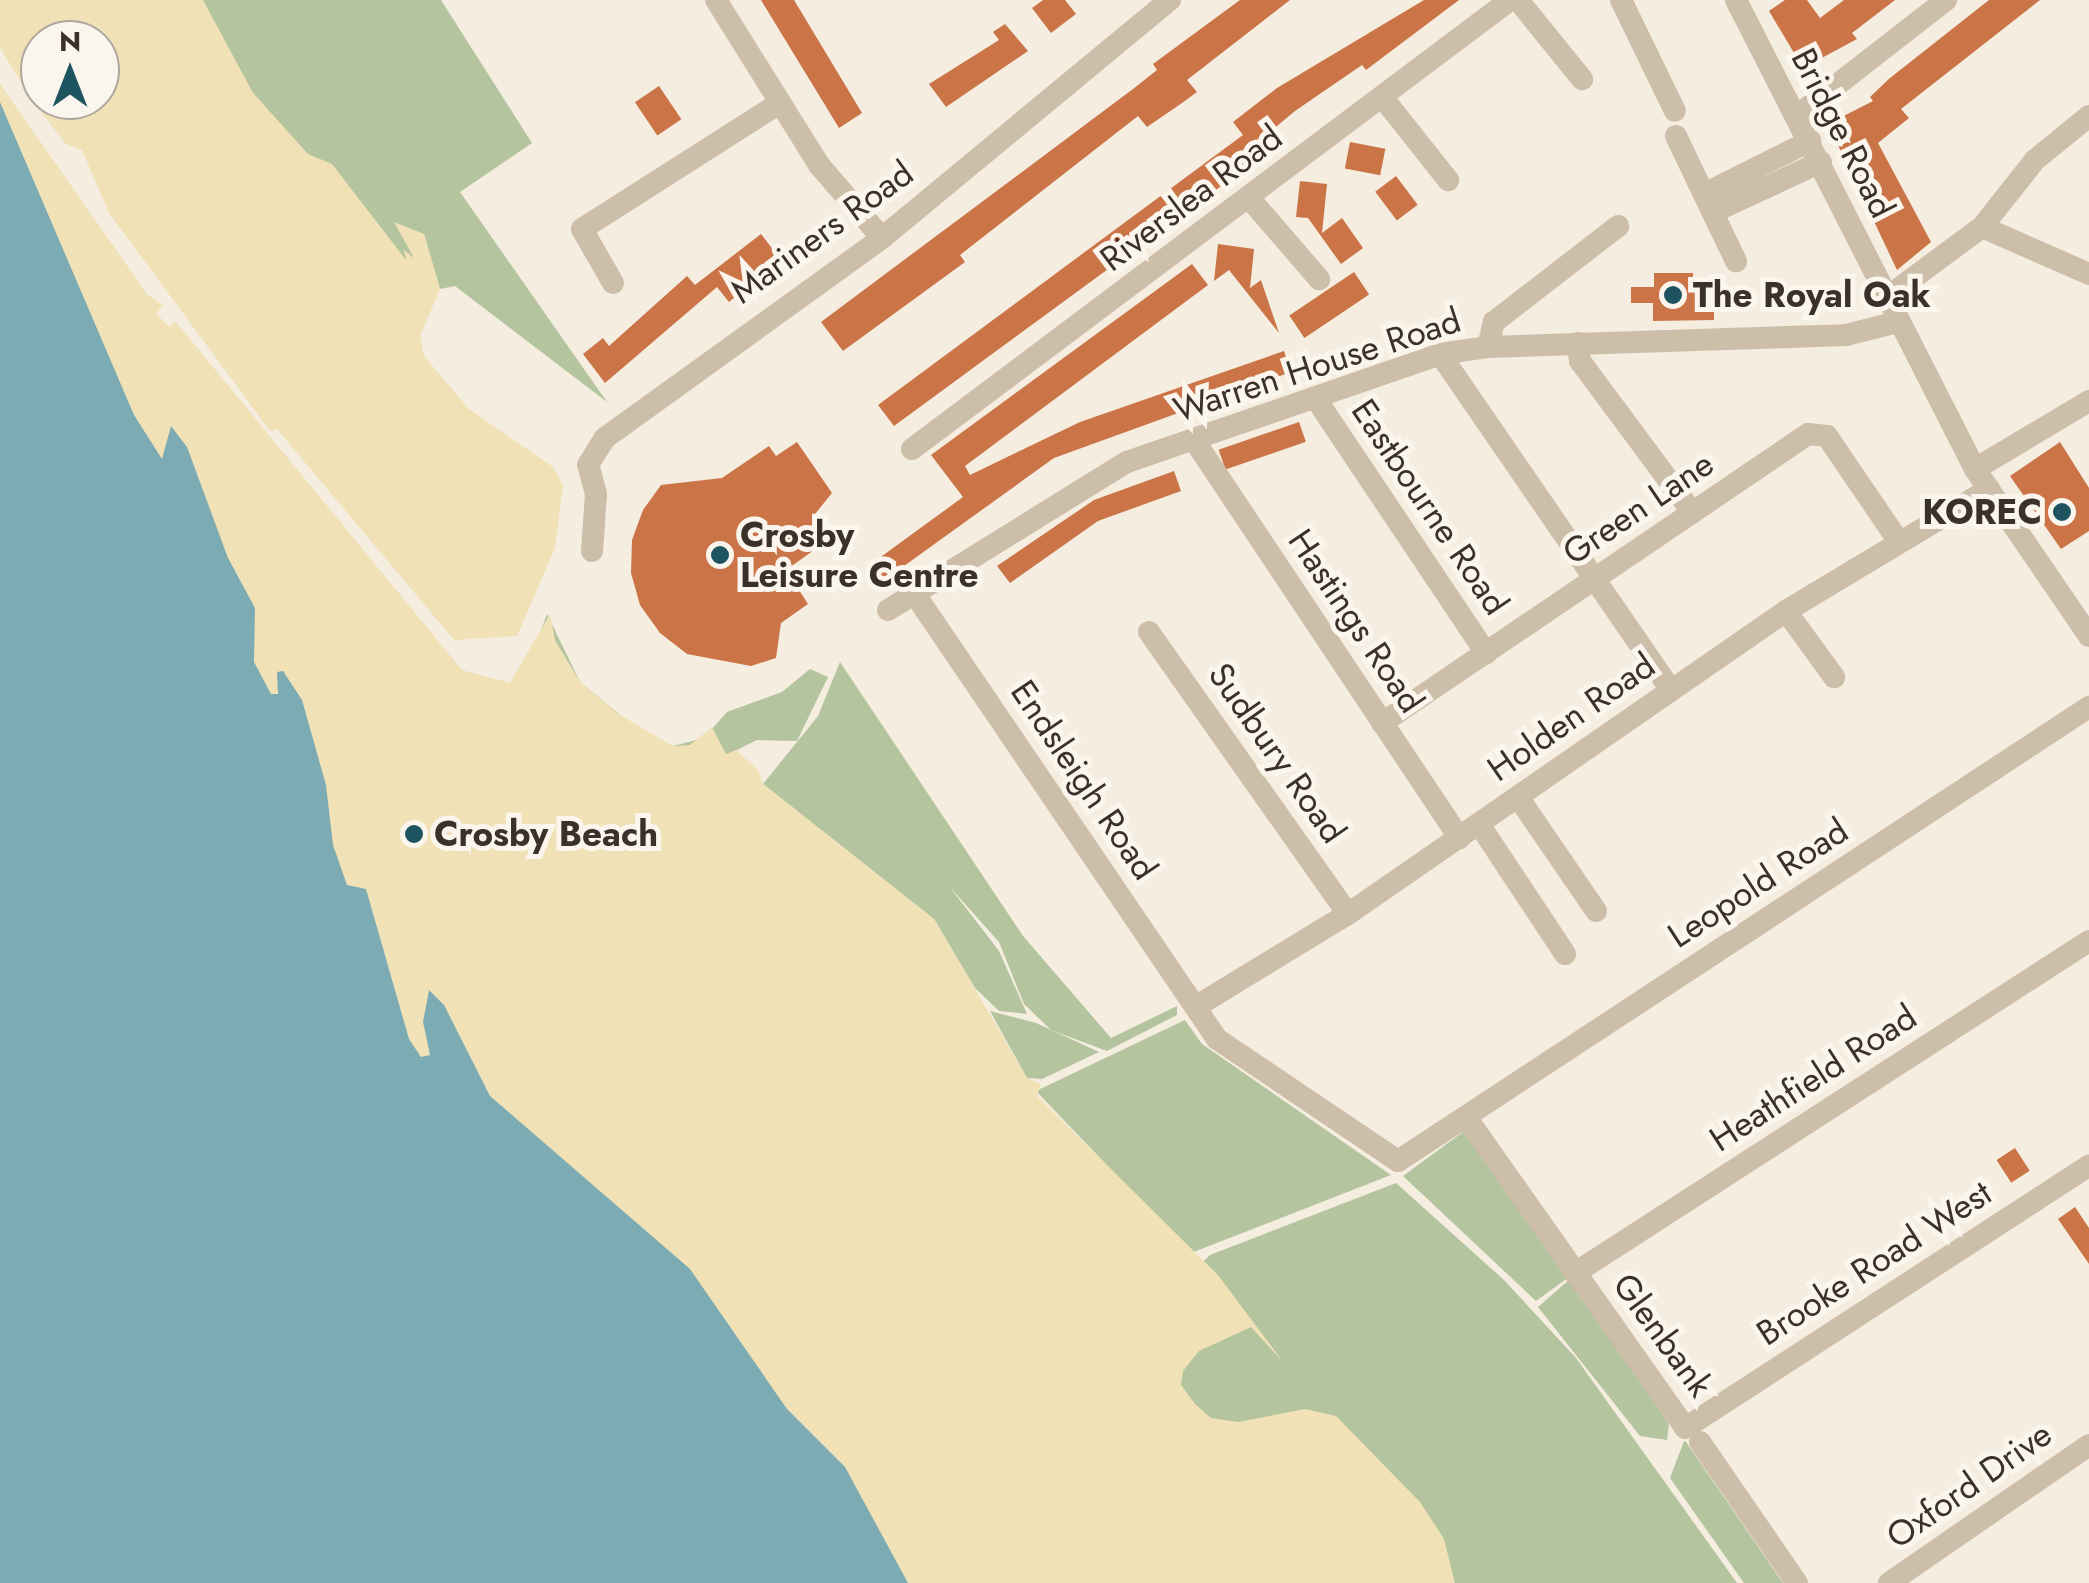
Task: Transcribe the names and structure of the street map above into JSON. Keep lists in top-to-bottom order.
{
  "streets": {
    "street": [
      "Bridge Road",
      "Riverslea Road",
      "Mariners Road",
      "Warren House Road",
      "Eastbourne Road",
      "Green Lane",
      "Hastings Road",
      "Holden Road",
      "Sudbury Road",
      "Endsleigh Road",
      "Leopold Road",
      "Heathfield Road",
      "Brooke Road West",
      "Glenbank",
      "Oxford Drive"
    ]
  },
  "crossings": [
    ["Bridge Road", "Warren House Road"],
    ["Bridge Road", "Holden Road"],
    ["Warren House Road", "Eastbourne Road"],
    ["Warren House Road", "Hastings Road"],
    ["Warren House Road", "Endsleigh Road"],
    ["Eastbourne Road", "Green Lane"],
    ["Green Lane", "Hastings Road"],
    ["Green Lane", "Holden Road"],
    ["Hastings Road", "Holden Road"],
    ["Holden Road", "Sudbury Road"],
    ["Holden Road", "Endsleigh Road"],
    ["Endsleigh Road", "Leopold Road"],
    ["Heathfield Road", "Glenbank"],
    ["Brooke Road West", "Glenbank"]
  ],
  "places": [
    "The Royal Oak",
    "KOREC",
    "Crosby Leisure Centre",
    "Crosby Beach"
  ],
  "north": "top"
}
